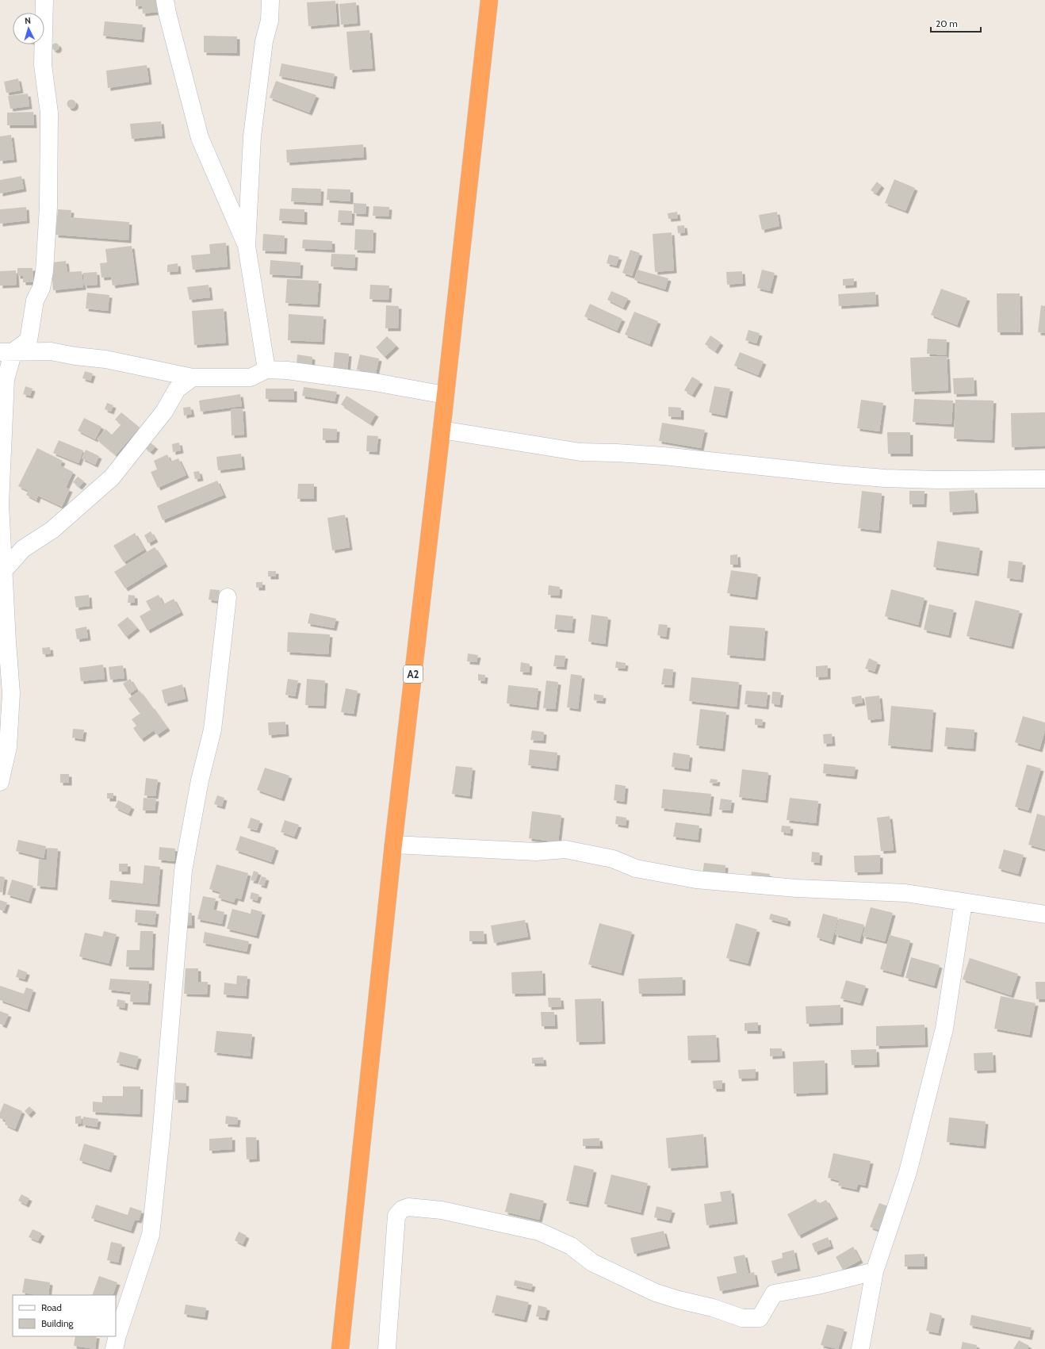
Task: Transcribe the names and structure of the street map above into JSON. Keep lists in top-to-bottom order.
{
  "streets": {
    "highway": ["A2"]
  },
  "legend": ["Road", "Building"],
  "scale_bar": "20 m",
  "north": "top"
}
